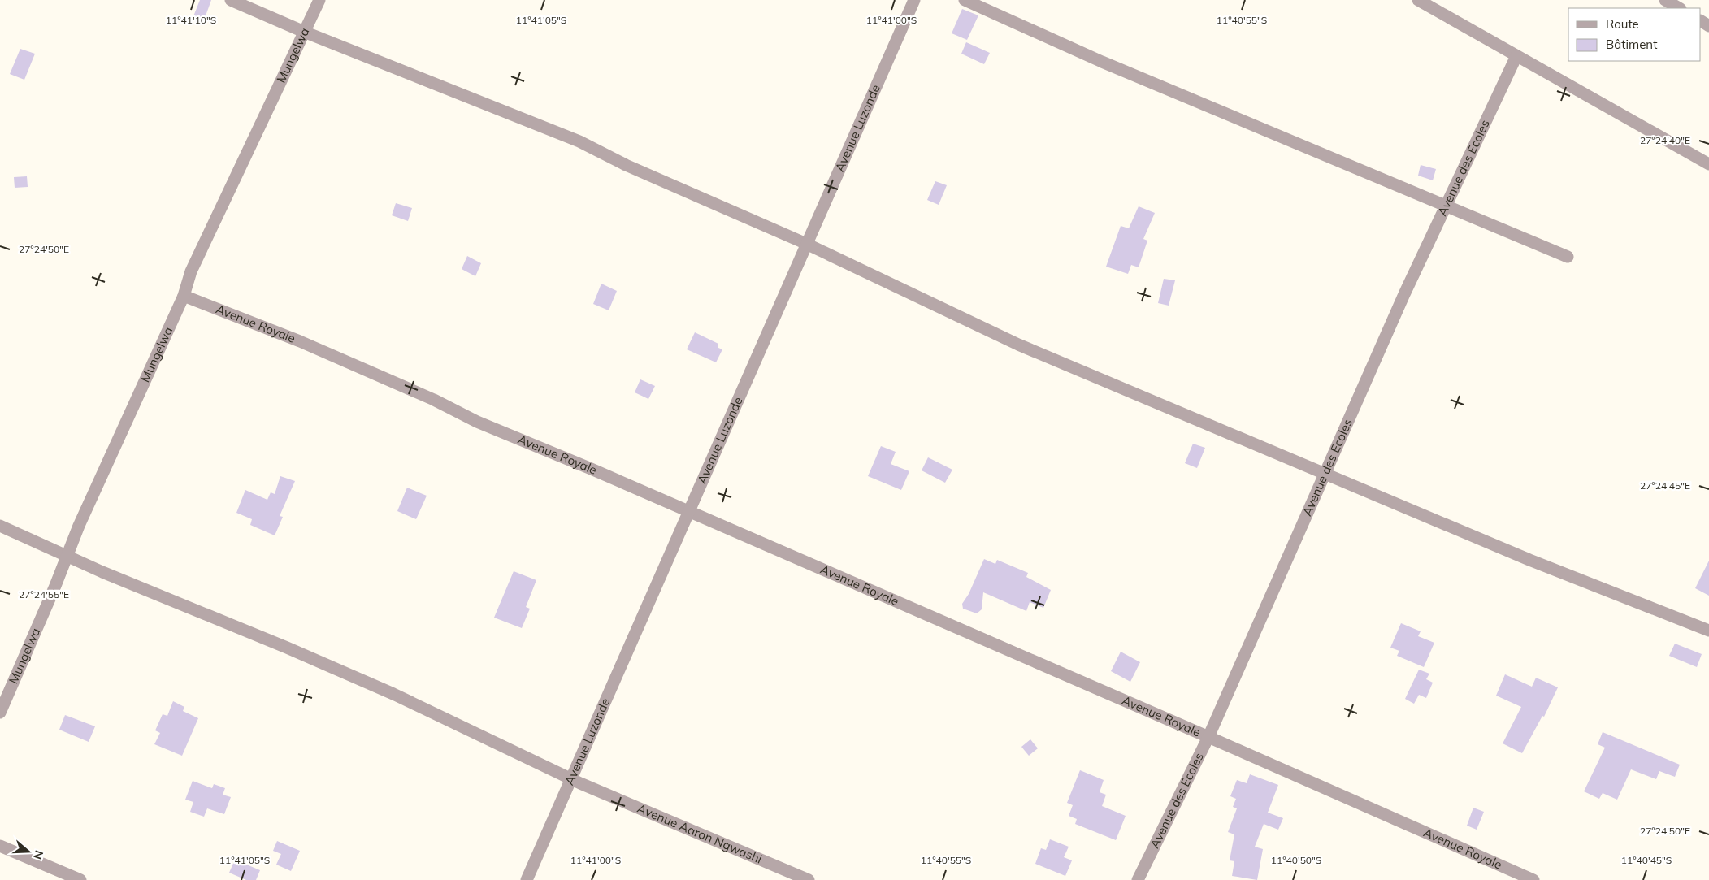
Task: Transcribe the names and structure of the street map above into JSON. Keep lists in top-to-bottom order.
{
  "streets": {
    "street": [
      "Mungelwa",
      "Avenue Luzonde",
      "Avenue des Ecoles",
      "Avenue Royale",
      "Avenue Aaron Ngwashi"
    ]
  },
  "crossings": [
    ["Mungelwa", "Avenue Royale"],
    ["Mungelwa", "Avenue Aaron Ngwashi"],
    ["Avenue Luzonde", "Avenue Royale"],
    ["Avenue Luzonde", "Avenue Aaron Ngwashi"],
    ["Avenue des Ecoles", "Avenue Royale"]
  ],
  "legend": ["Route", "Bâtiment"],
  "north": "right",
  "coordinates": [
    "11°41'10\"S",
    "11°41'05\"S",
    "11°41'00\"S",
    "11°40'55\"S",
    "27°24'40\"E",
    "27°24'50\"E",
    "27°24'45\"E",
    "27°24'55\"E",
    "11°40'50\"S",
    "11°40'45\"S"
  ]
}
